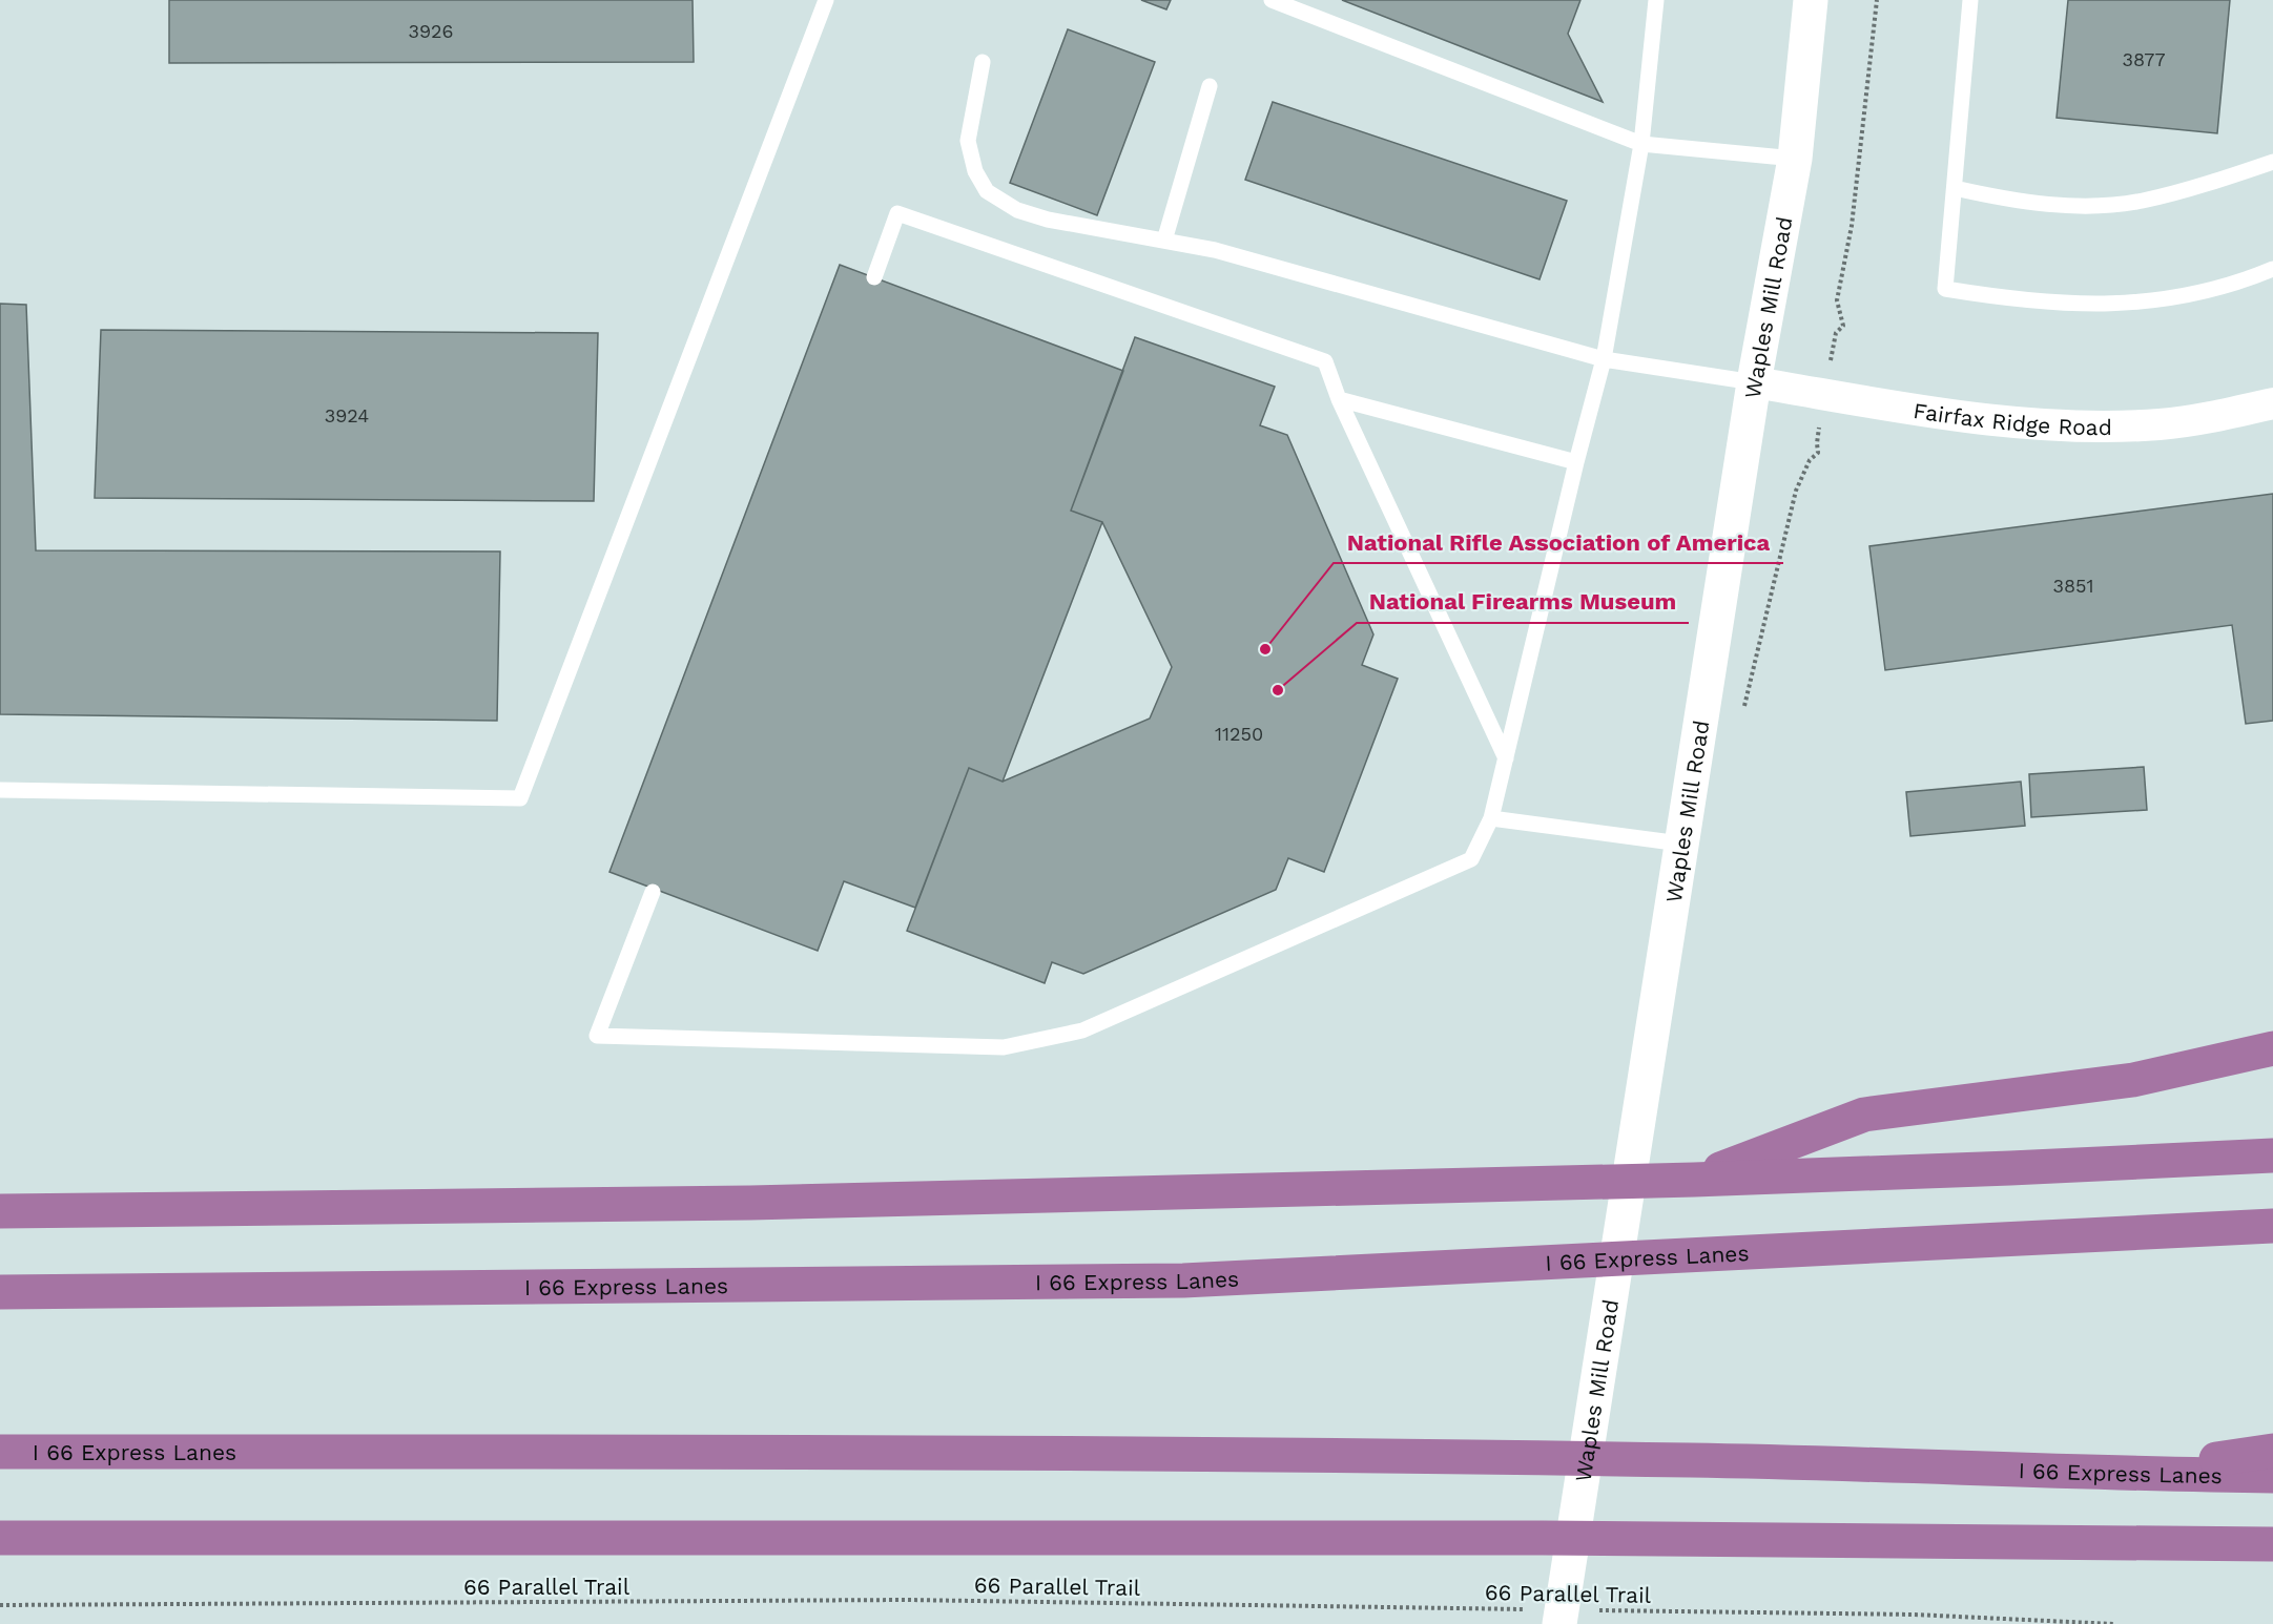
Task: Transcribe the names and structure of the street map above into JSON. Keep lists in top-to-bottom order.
{
  "streets": {
    "highway": ["I 66 Express Lanes"],
    "main road": ["Waples Mill Road"],
    "street": ["Fairfax Ridge Road"],
    "path": ["66 Parallel Trail"]
  },
  "crossings": [
    ["Waples Mill Road", "Fairfax Ridge Road"]
  ],
  "places": ["National Rifle Association of America", "National Firearms Museum"],
  "house_numbers": [
    "3926",
    "3877",
    "3924",
    "3851",
    "11250"
  ]
}
